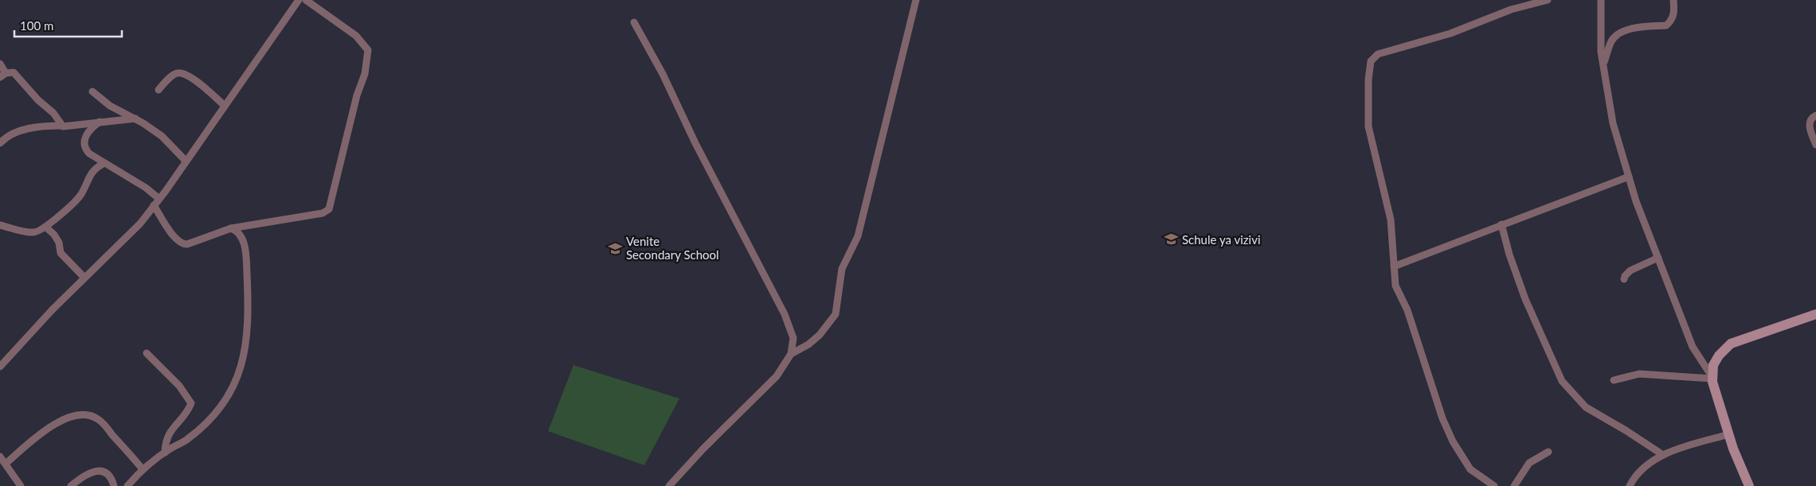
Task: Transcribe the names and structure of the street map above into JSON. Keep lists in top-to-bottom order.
{
  "places": {
    "school or university": ["Schule ya vizivi", "Venite Secondary School"]
  },
  "scale_bar": "100 m"
}
